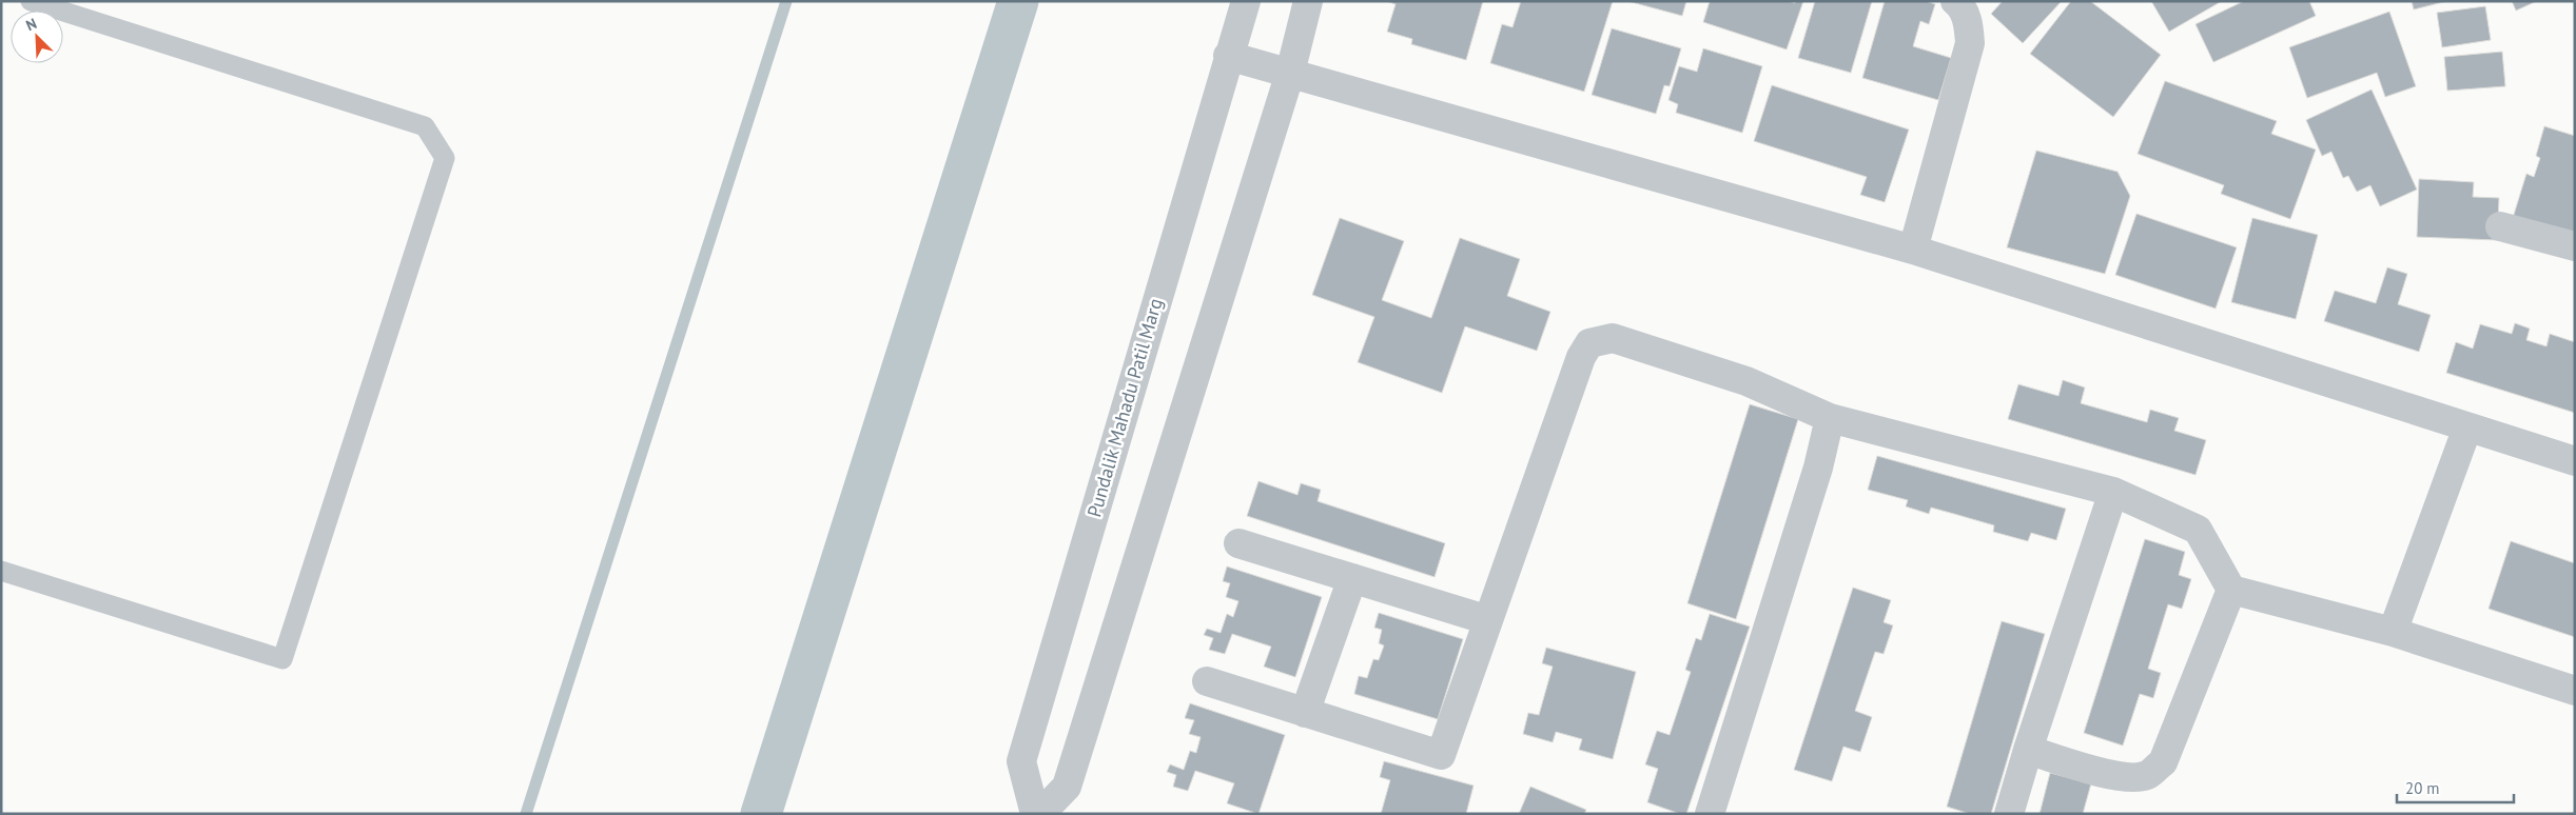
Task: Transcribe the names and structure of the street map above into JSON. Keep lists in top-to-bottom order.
{
  "streets": {
    "street": ["Pundalik Mahadu Patil Marg"]
  },
  "scale_bar": "20 m",
  "north": "top left"
}
